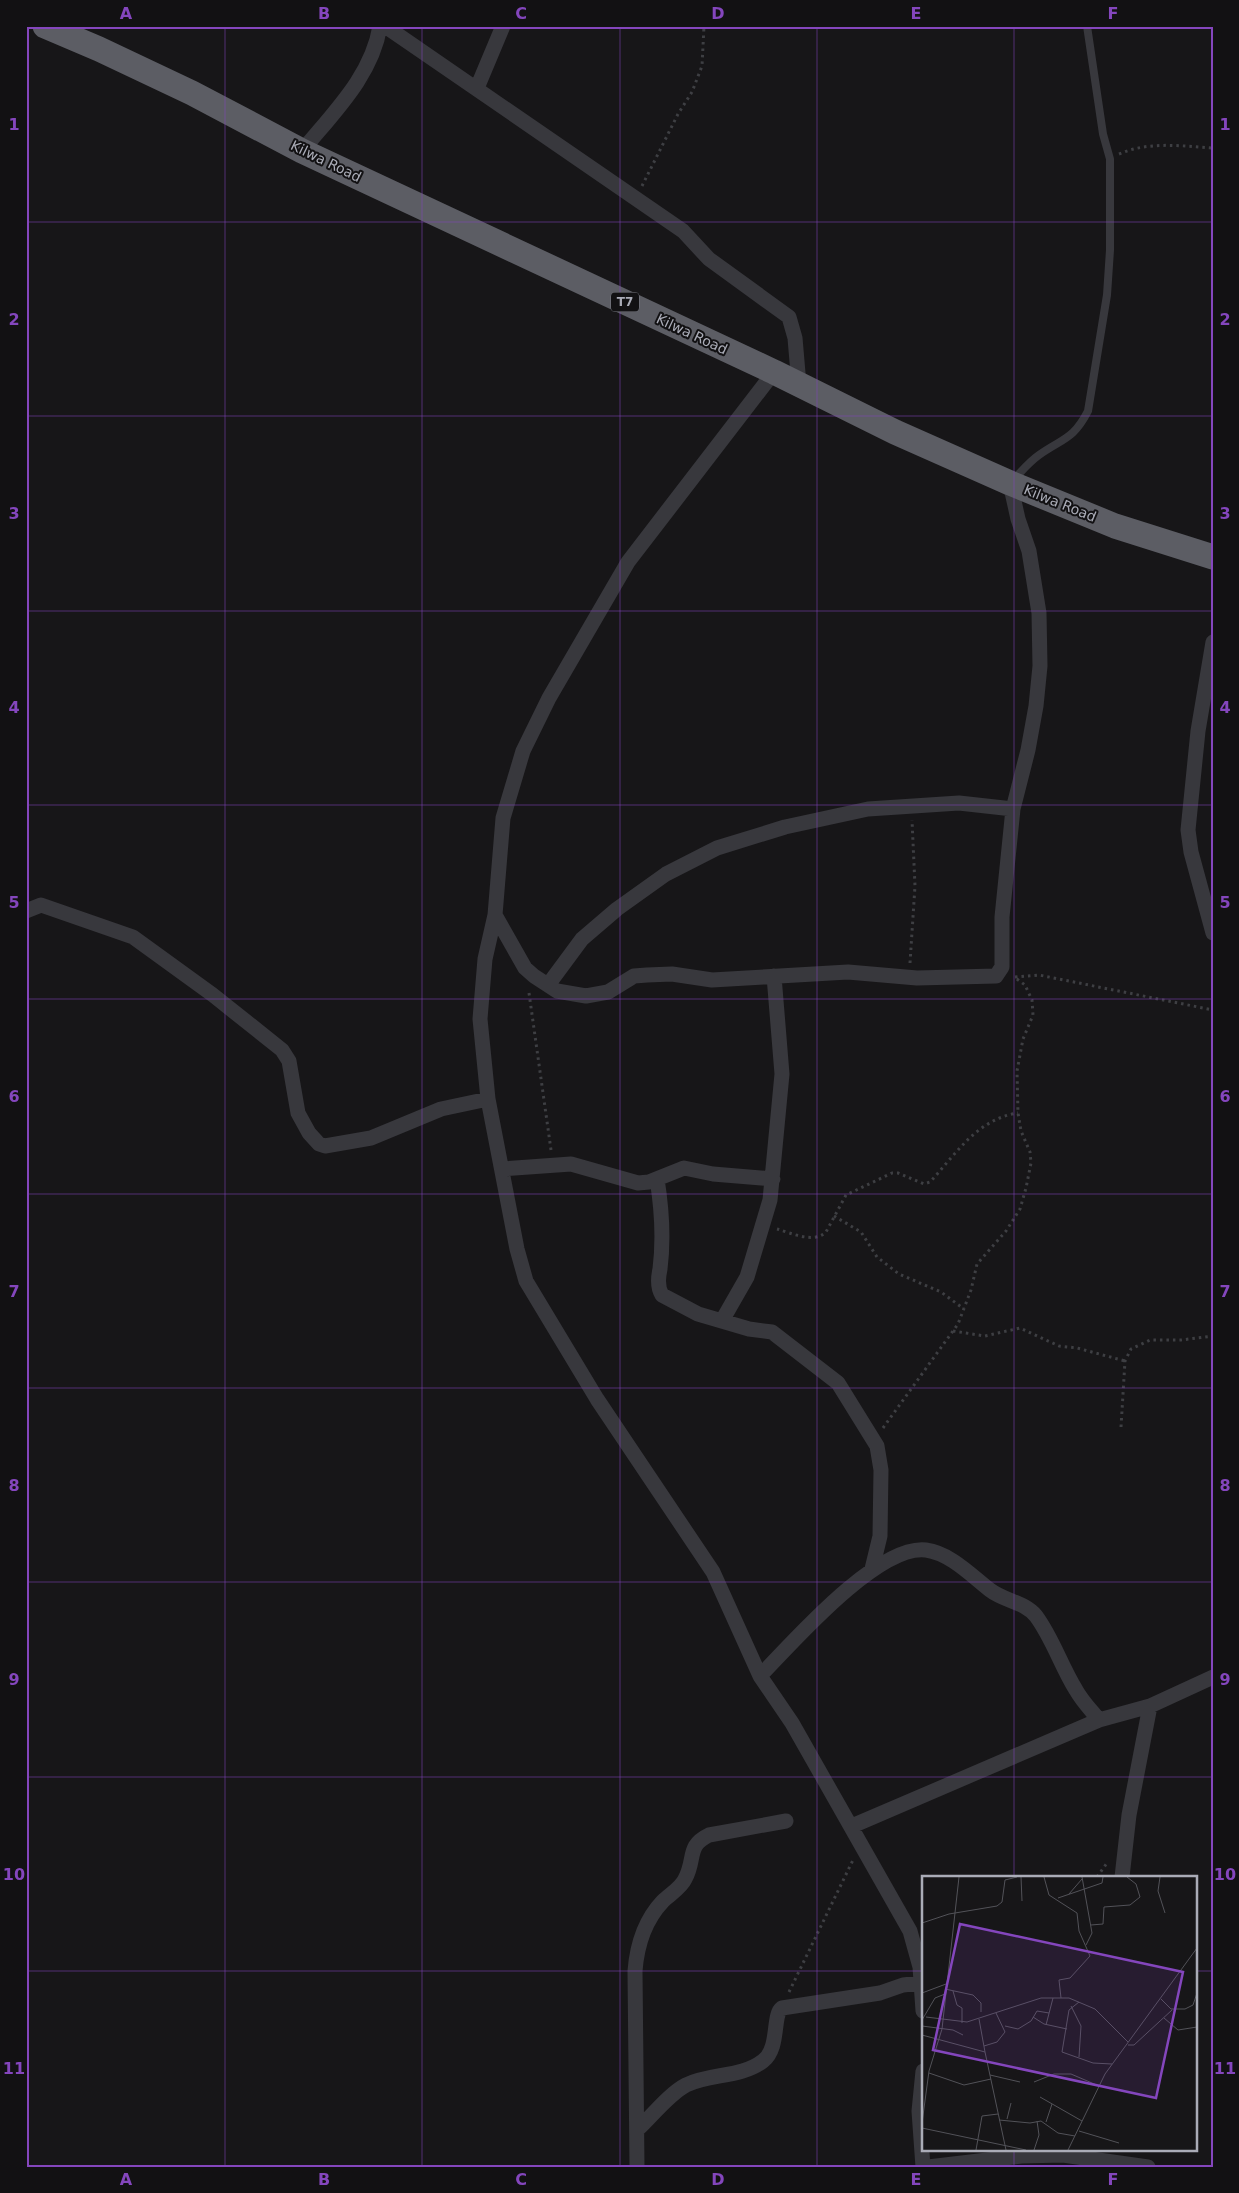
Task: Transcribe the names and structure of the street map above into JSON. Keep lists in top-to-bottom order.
{
  "streets": {
    "highway": ["Kilwa Road", "T7"]
  },
  "grid": {
    "columns": [
      "A",
      "B",
      "C",
      "D",
      "E",
      "F"
    ],
    "rows": [
      "1",
      "2",
      "3",
      "4",
      "5",
      "6",
      "7",
      "8",
      "9",
      "10",
      "11"
    ]
  }
}
